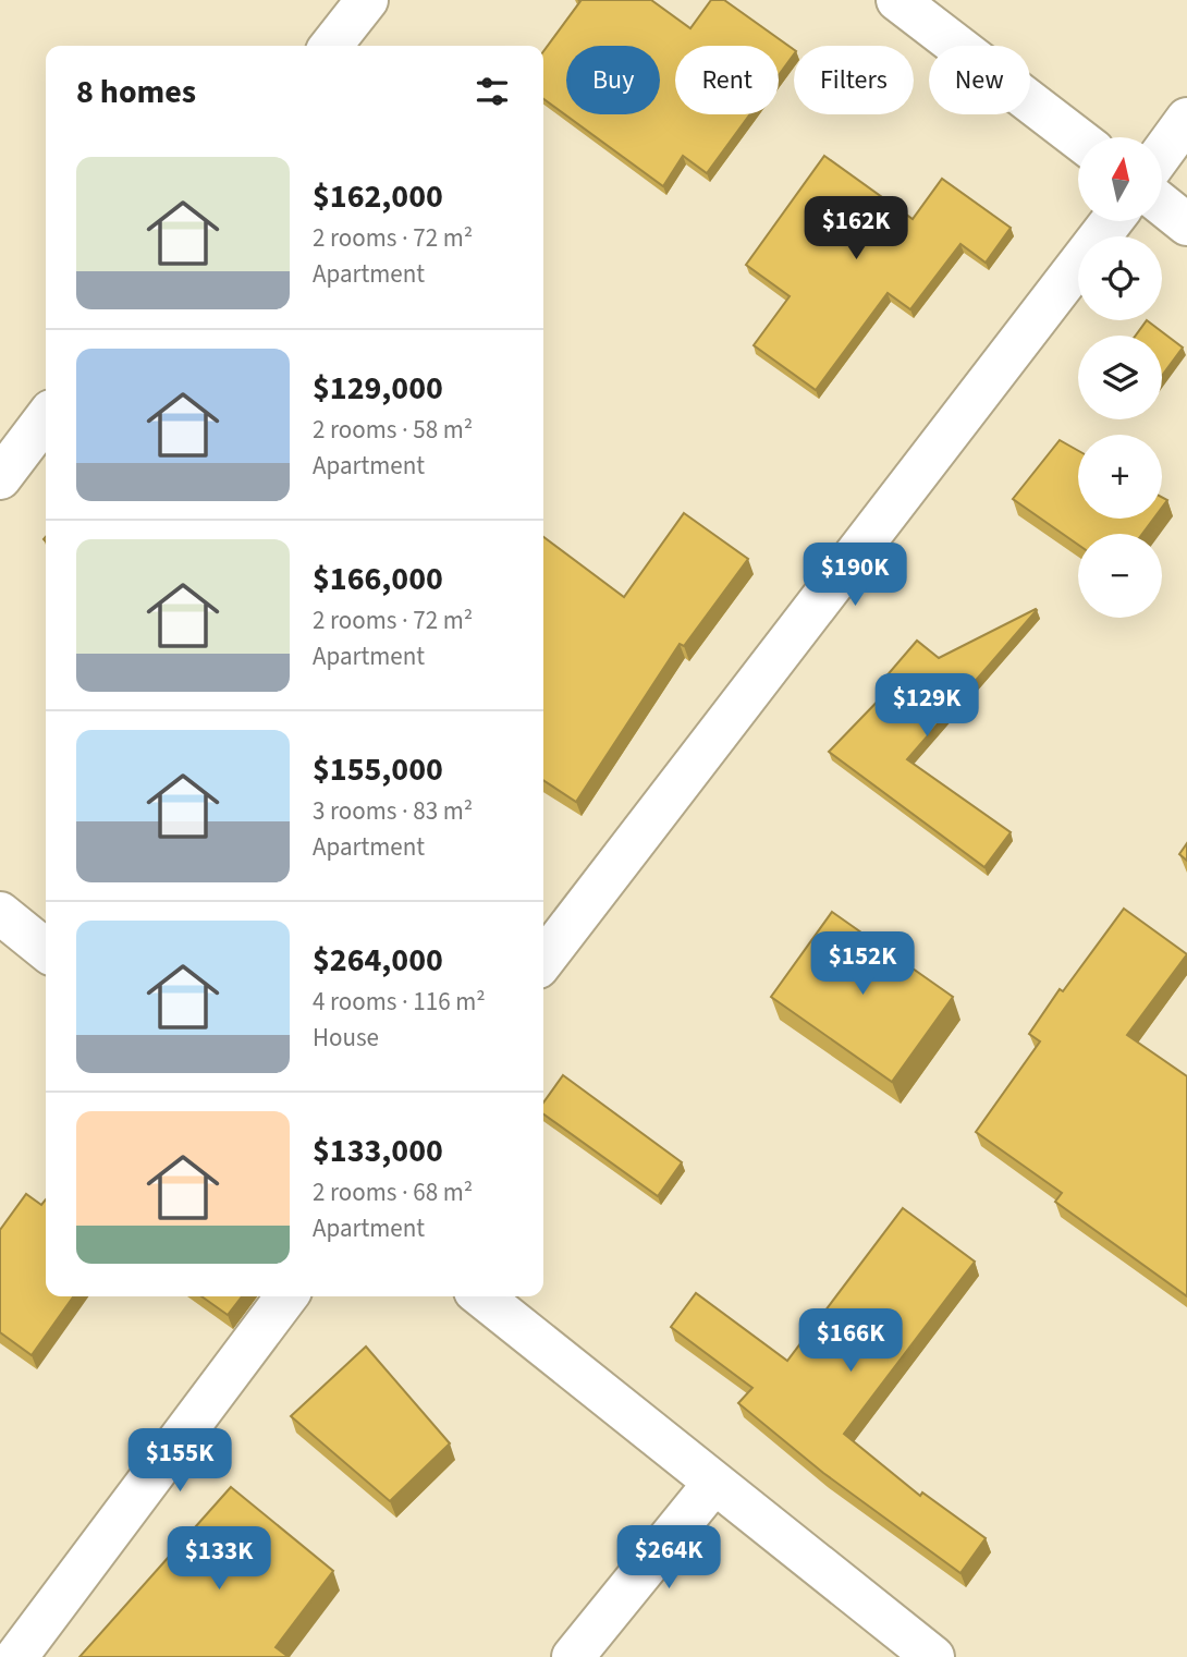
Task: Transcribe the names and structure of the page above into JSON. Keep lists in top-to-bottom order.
{
  "north": "top",
  "page": {
    "chip": [
      "Buy",
      "Rent",
      "Filters",
      "New"
    ],
    "heading": "8 homes",
    "map_buttons": ["+", "−"],
    "list": [
      {
        "name": "$162,000",
        "note": "2 rooms · 72 m² · Apartment"
      },
      {
        "name": "$129,000",
        "note": "2 rooms · 58 m² · Apartment"
      },
      {
        "name": "$166,000",
        "note": "2 rooms · 72 m² · Apartment"
      },
      {
        "name": "$155,000",
        "note": "3 rooms · 83 m² · Apartment"
      },
      {
        "name": "$264,000",
        "note": "4 rooms · 116 m² · House"
      },
      {
        "name": "$133,000",
        "note": "2 rooms · 68 m² · Apartment"
      }
    ],
    "price": [
      "$162K",
      "$190K",
      "$129K",
      "$152K",
      "$166K",
      "$155K",
      "$264K",
      "$133K"
    ]
  }
}
